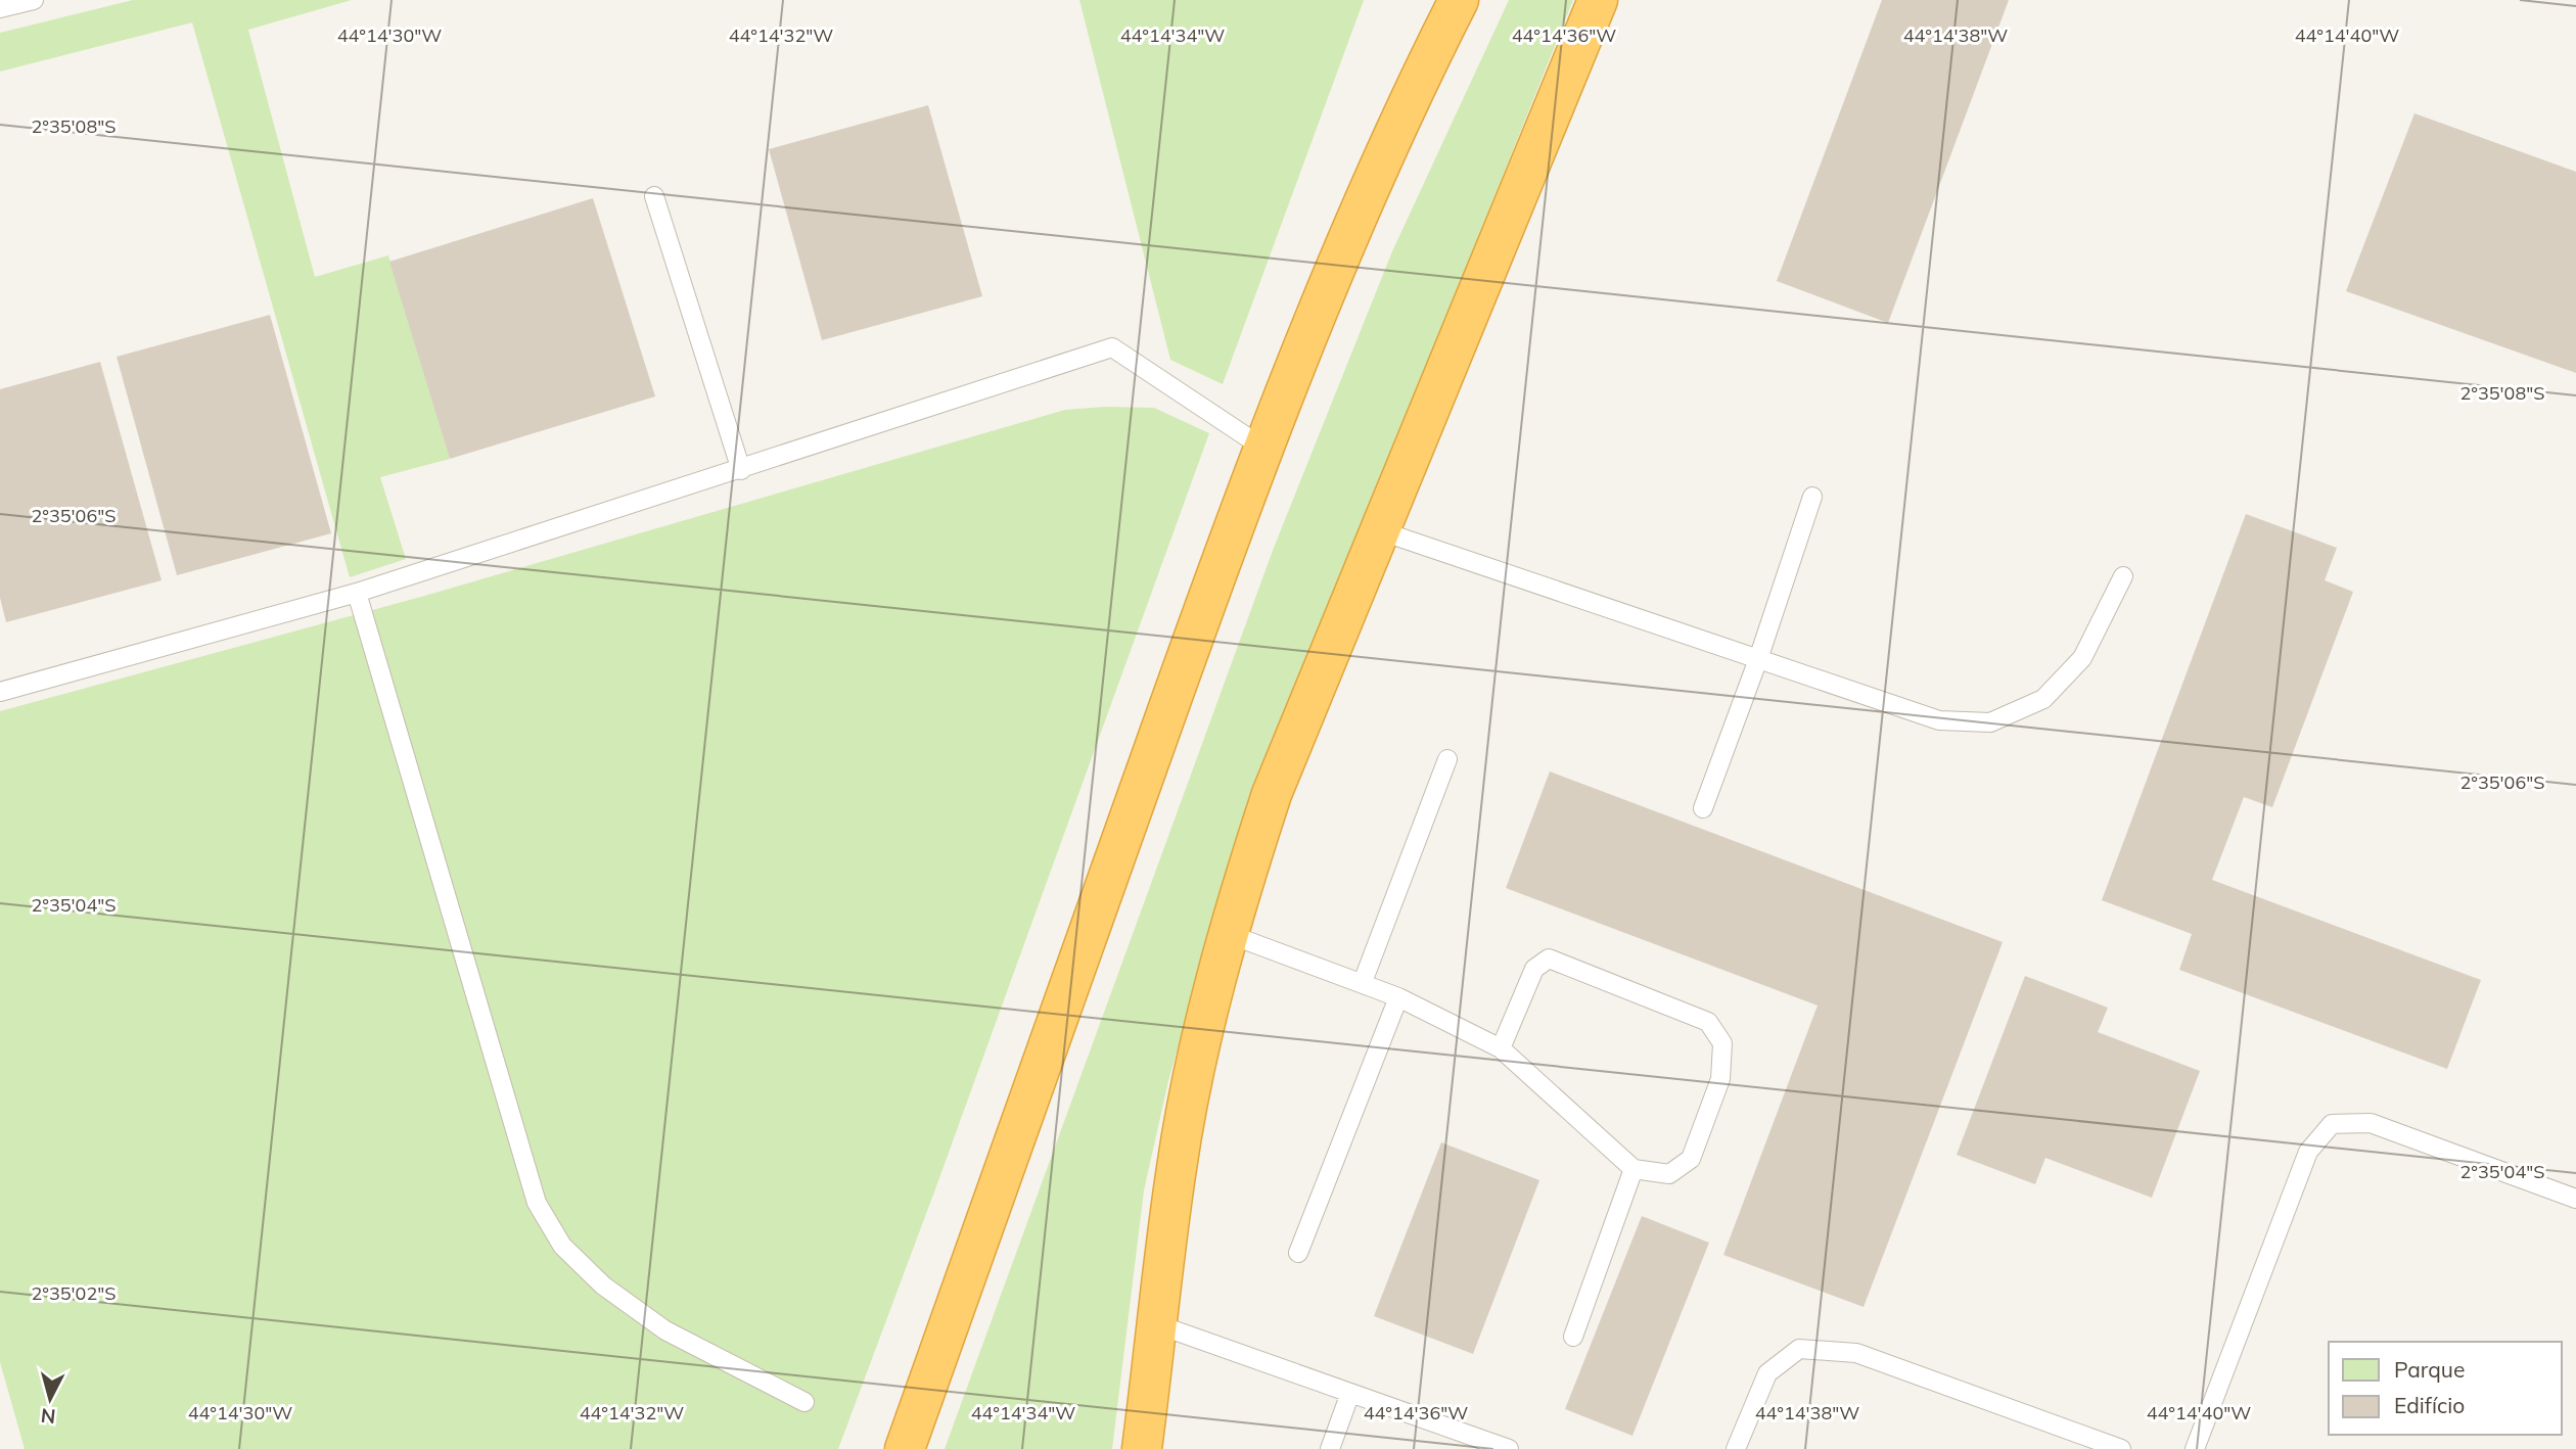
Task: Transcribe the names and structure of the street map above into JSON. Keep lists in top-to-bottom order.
{
  "legend": ["Parque", "Edifício"],
  "north": "bottom",
  "coordinates": [
    "44°14'30\"W",
    "44°14'32\"W",
    "44°14'34\"W",
    "44°14'36\"W",
    "44°14'38\"W",
    "44°14'40\"W",
    "2°35'08\"S",
    "2°35'06\"S",
    "2°35'04\"S",
    "2°35'02\"S"
  ]
}
